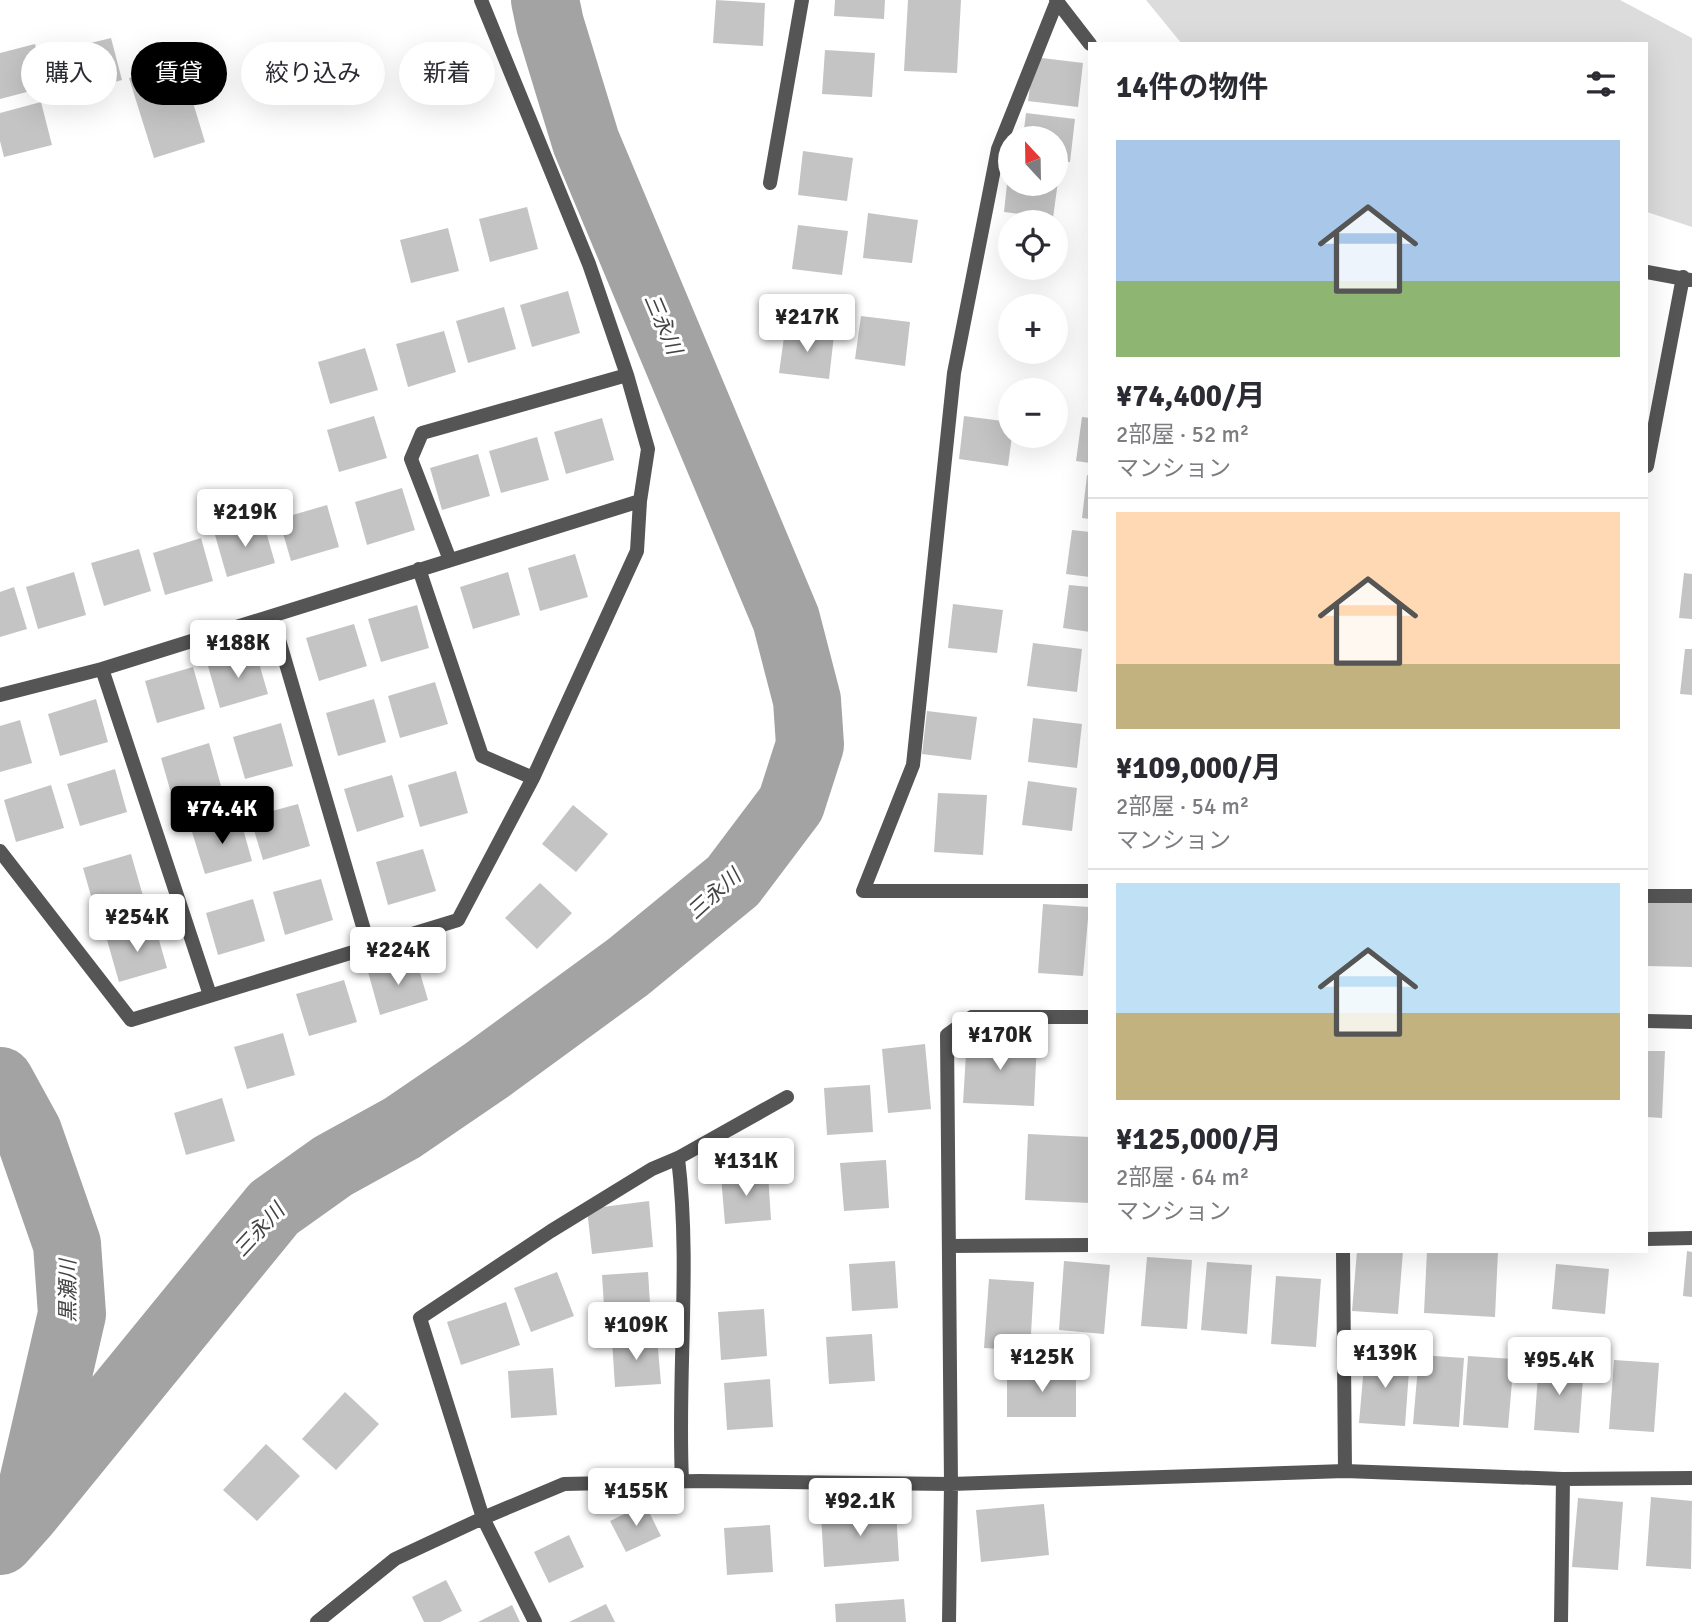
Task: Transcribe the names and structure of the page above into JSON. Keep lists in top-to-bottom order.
{
  "water": ["三永川", "黒瀬川"],
  "north": "top",
  "page": {
    "chip": [
      "購入",
      "賃貸",
      "絞り込み",
      "新着"
    ],
    "heading": "14件の物件",
    "map_buttons": ["+", "−"],
    "list": [
      {
        "name": "¥74,400/月",
        "note": "2部屋 · 52 m² · マンション"
      },
      {
        "name": "¥109,000/月",
        "note": "2部屋 · 54 m² · マンション"
      },
      {
        "name": "¥125,000/月",
        "note": "2部屋 · 64 m² · マンション"
      }
    ],
    "price": [
      "¥217K",
      "¥219K",
      "¥188K",
      "¥74.4K",
      "¥254K",
      "¥224K",
      "¥170K",
      "¥131K",
      "¥109K",
      "¥139K",
      "¥125K",
      "¥95.4K",
      "¥155K",
      "¥92.1K"
    ]
  }
}
